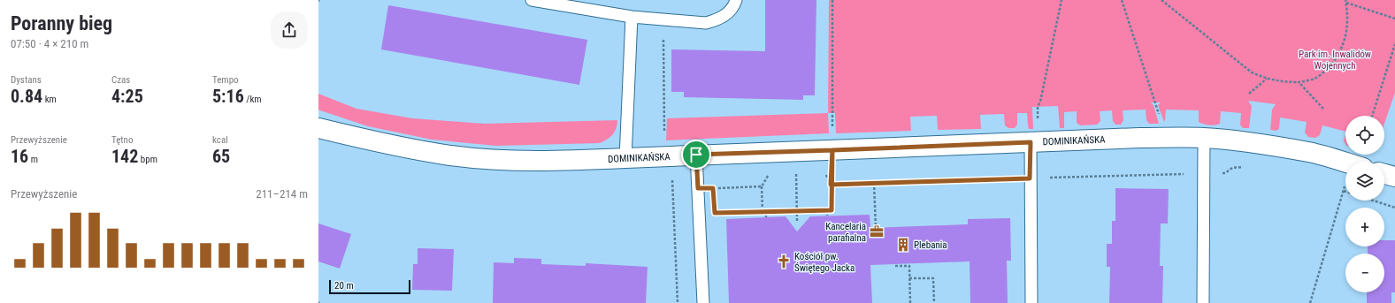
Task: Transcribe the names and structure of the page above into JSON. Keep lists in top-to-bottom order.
{
  "streets": {
    "street": ["DOMINIKAŃSKA"]
  },
  "parks": ["Park im. Inwalidów Wojennych"],
  "places": {
    "office": ["Kancelaria parafialna"],
    "building": ["Plebania"],
    "church": ["Kościół pw. Świętego Jacka"]
  },
  "scale_bar": "20 m",
  "page": {
    "heading": ["Poranny bieg", "07:50 · 4 × 210 m"],
    "stats": [
      ["Dystans", "0.84 km"],
      ["Czas", "4:25"],
      ["Tempo", "5:16 /km"],
      ["Przewyższenie", "16 m"],
      ["Tętno", "142 bpm"],
      ["kcal", "65"]
    ],
    "map_buttons": ["+", "−"],
    "chart": ["Przewyższenie", "211–214 m"],
    "scale": "20 m"
  }
}
